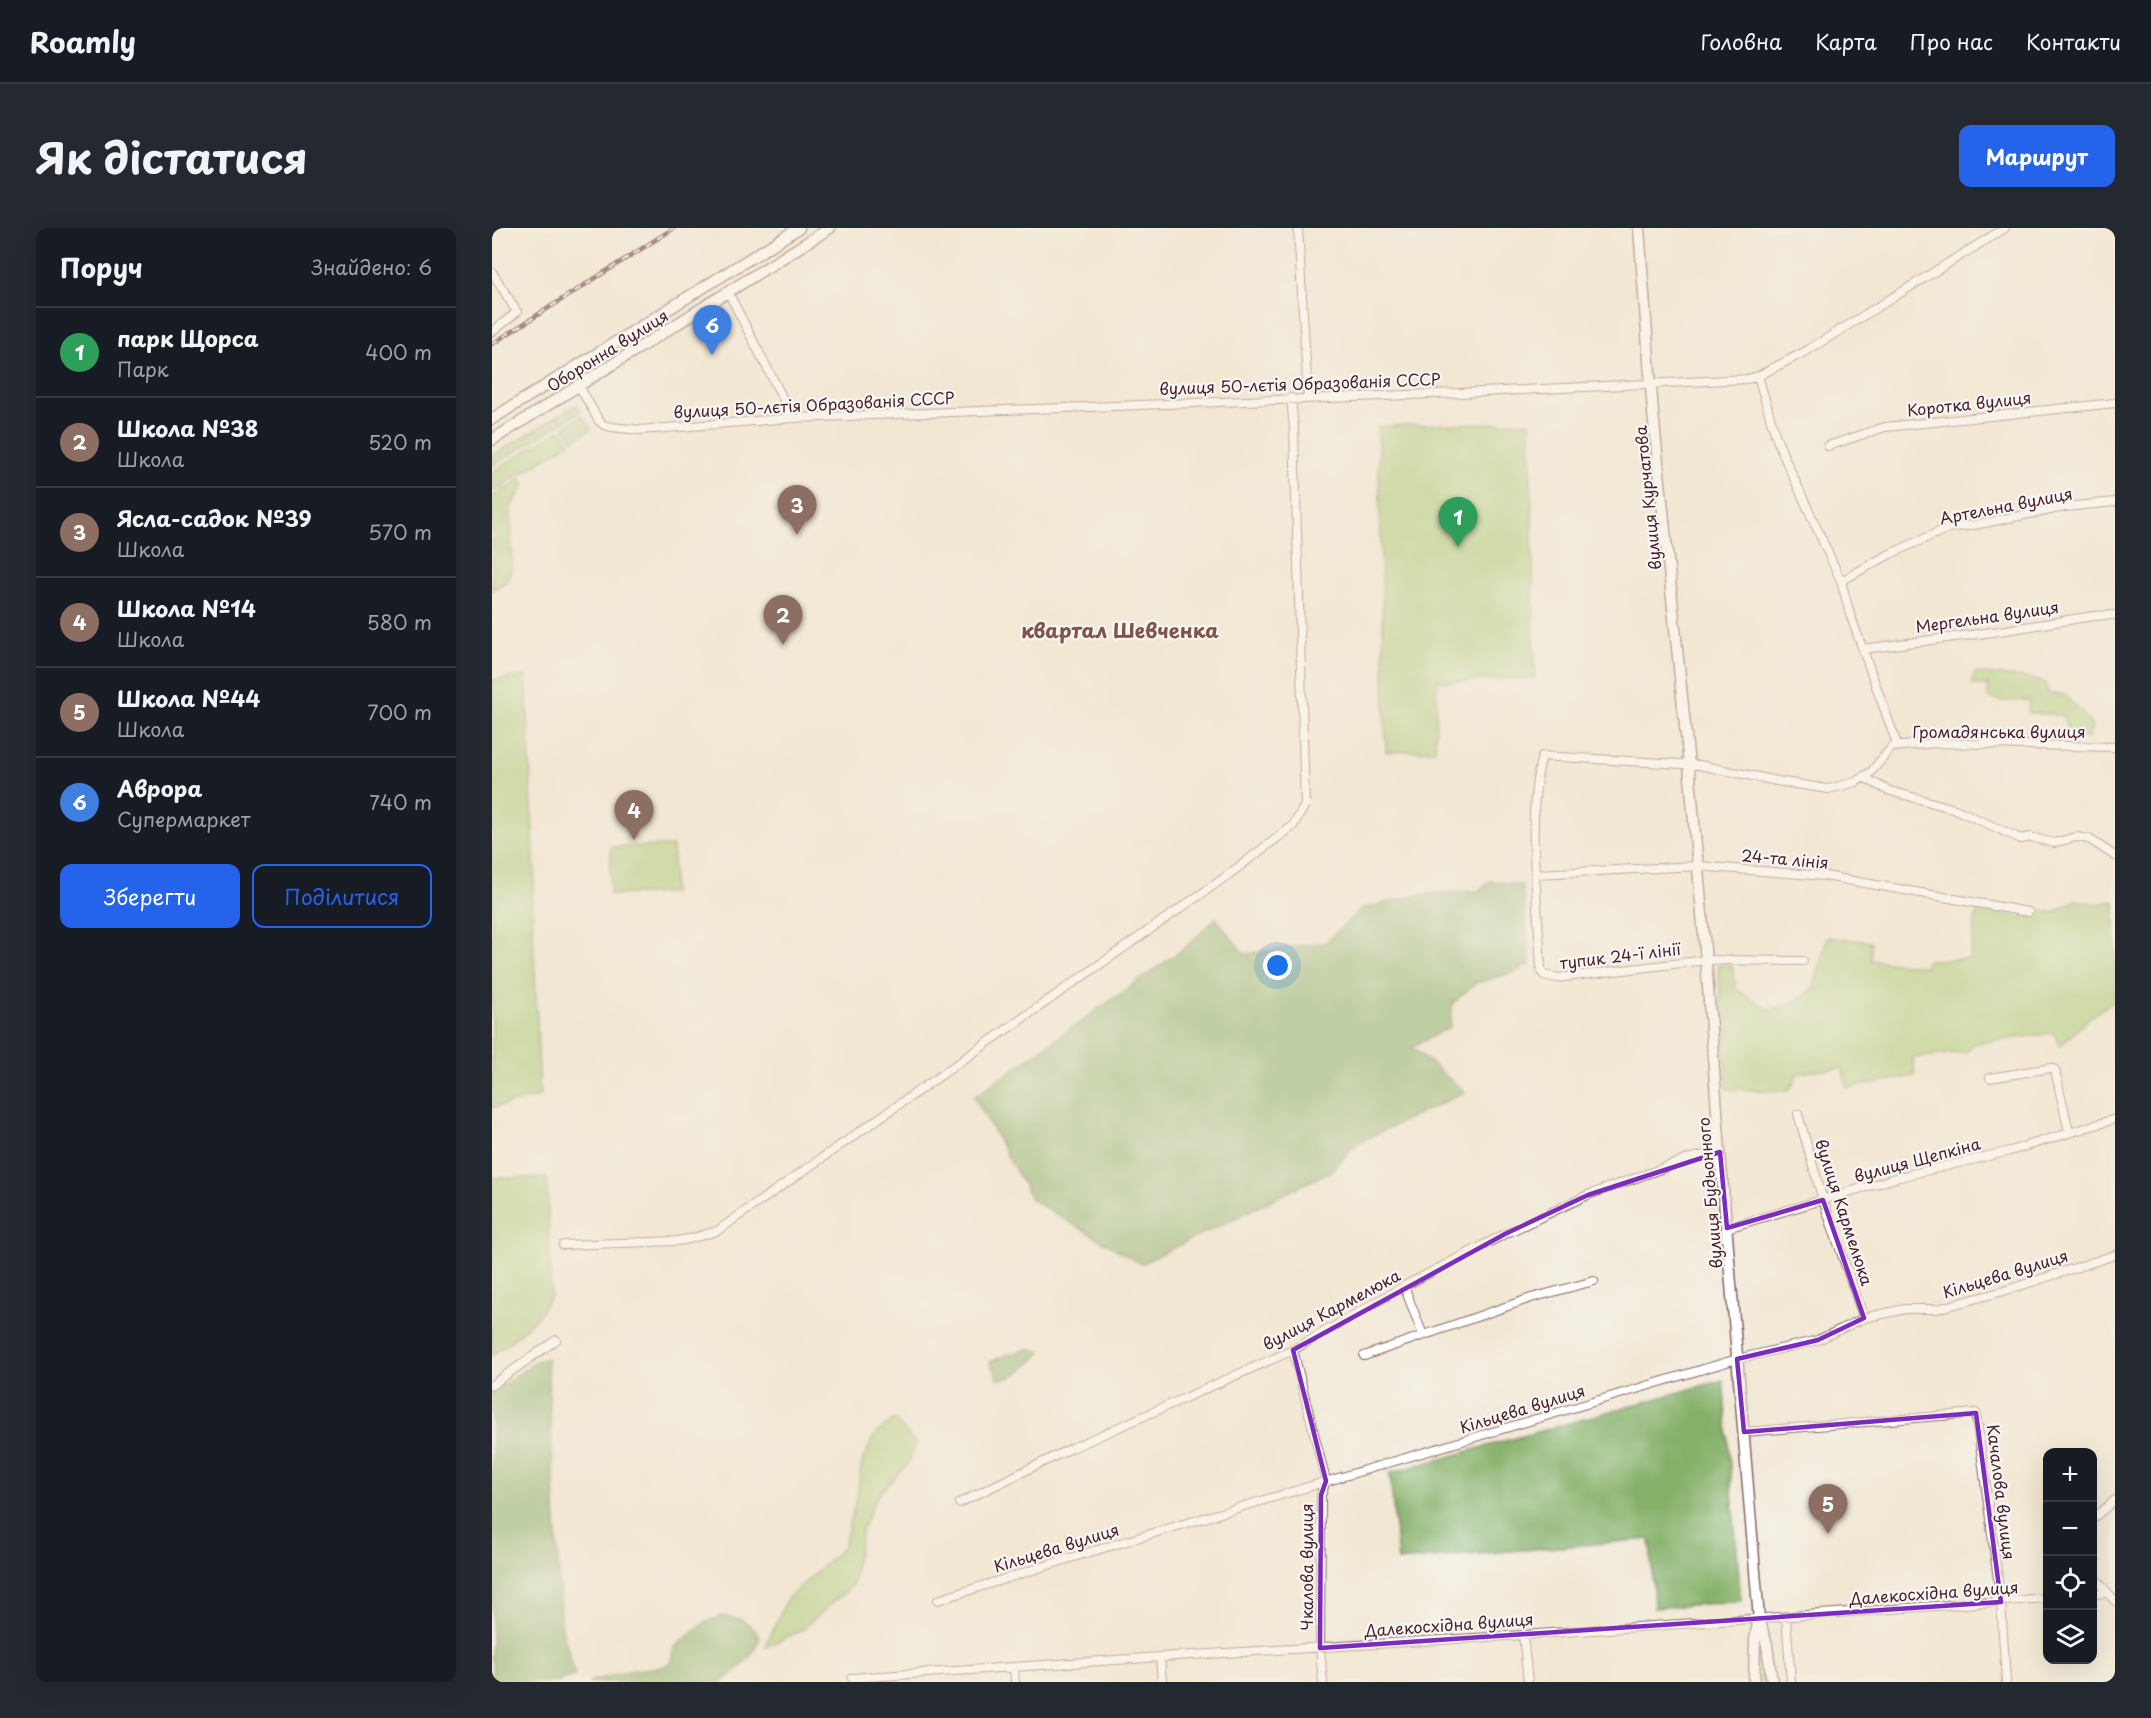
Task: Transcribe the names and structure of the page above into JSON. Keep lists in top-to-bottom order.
{
  "streets": {
    "main road": ["Оборонна вулиця", "вулиця Курчатова", "вулиця Будьонного"],
    "street": [
      "вулиця 50-лєтія Образованія СССР",
      "Коротка вулиця",
      "Артельна вулиця",
      "Мергельна вулиця",
      "Громадянська вулиця",
      "24-та лінія",
      "тупик 24-ї лінії",
      "вулиця Щепкіна",
      "вулиця Кармелюка",
      "Кільцева вулиця",
      "Качалова вулиця",
      "Чкалова вулиця",
      "Далекосхідна вулиця"
    ]
  },
  "crossings": [
    ["Оборонна вулиця", "вулиця 50-лєтія Образованія СССР"],
    ["вулиця 50-лєтія Образованія СССР", "вулиця Курчатова"],
    ["вулиця Курчатова", "Громадянська вулиця"],
    ["вулиця Курчатова", "вулиця Будьонного"],
    ["Громадянська вулиця", "24-та лінія"],
    ["Громадянська вулиця", "тупик 24-ї лінії"],
    ["Громадянська вулиця", "вулиця Будьонного"],
    ["24-та лінія", "тупик 24-ї лінії"],
    ["24-та лінія", "вулиця Будьонного"],
    ["тупик 24-ї лінії", "вулиця Будьонного"],
    ["вулиця Щепкіна", "вулиця Будьонного"],
    ["вулиця Щепкіна", "вулиця Кармелюка"],
    ["вулиця Будьонного", "вулиця Кармелюка"],
    ["вулиця Будьонного", "Кільцева вулиця"],
    ["вулиця Будьонного", "Качалова вулиця"],
    ["вулиця Будьонного", "Далекосхідна вулиця"],
    ["вулиця Кармелюка", "Кільцева вулиця"],
    ["вулиця Кармелюка", "Чкалова вулиця"],
    ["Кільцева вулиця", "Чкалова вулиця"],
    ["Качалова вулиця", "Далекосхідна вулиця"],
    ["Чкалова вулиця", "Далекосхідна вулиця"]
  ],
  "districts": ["квартал Шевченка"],
  "page": {
    "header": "Roamly",
    "nav": [
      "Головна",
      "Карта",
      "Про нас",
      "Контакти"
    ],
    "title": "Як дістатися",
    "buttons": [
      "Маршрут",
      ["Зберегти", "Поділитися"]
    ],
    "heading": ["Поруч", "Знайдено: 6"],
    "pins": [
      "6",
      "3",
      "1",
      "2",
      "4",
      "5"
    ],
    "list": [
      {
        "mark": "1",
        "name": "парк Щорса",
        "note": "Парк",
        "value": "400 m"
      },
      {
        "mark": "2",
        "name": "Школа №38",
        "note": "Школа",
        "value": "520 m"
      },
      {
        "mark": "3",
        "name": "Ясла-садок №39",
        "note": "Школа",
        "value": "570 m"
      },
      {
        "mark": "4",
        "name": "Школа №14",
        "note": "Школа",
        "value": "580 m"
      },
      {
        "mark": "5",
        "name": "Школа №44",
        "note": "Школа",
        "value": "700 m"
      },
      {
        "mark": "6",
        "name": "Аврора",
        "note": "Супермаркет",
        "value": "740 m"
      }
    ],
    "map_buttons": ["+", "−"]
  }
}
